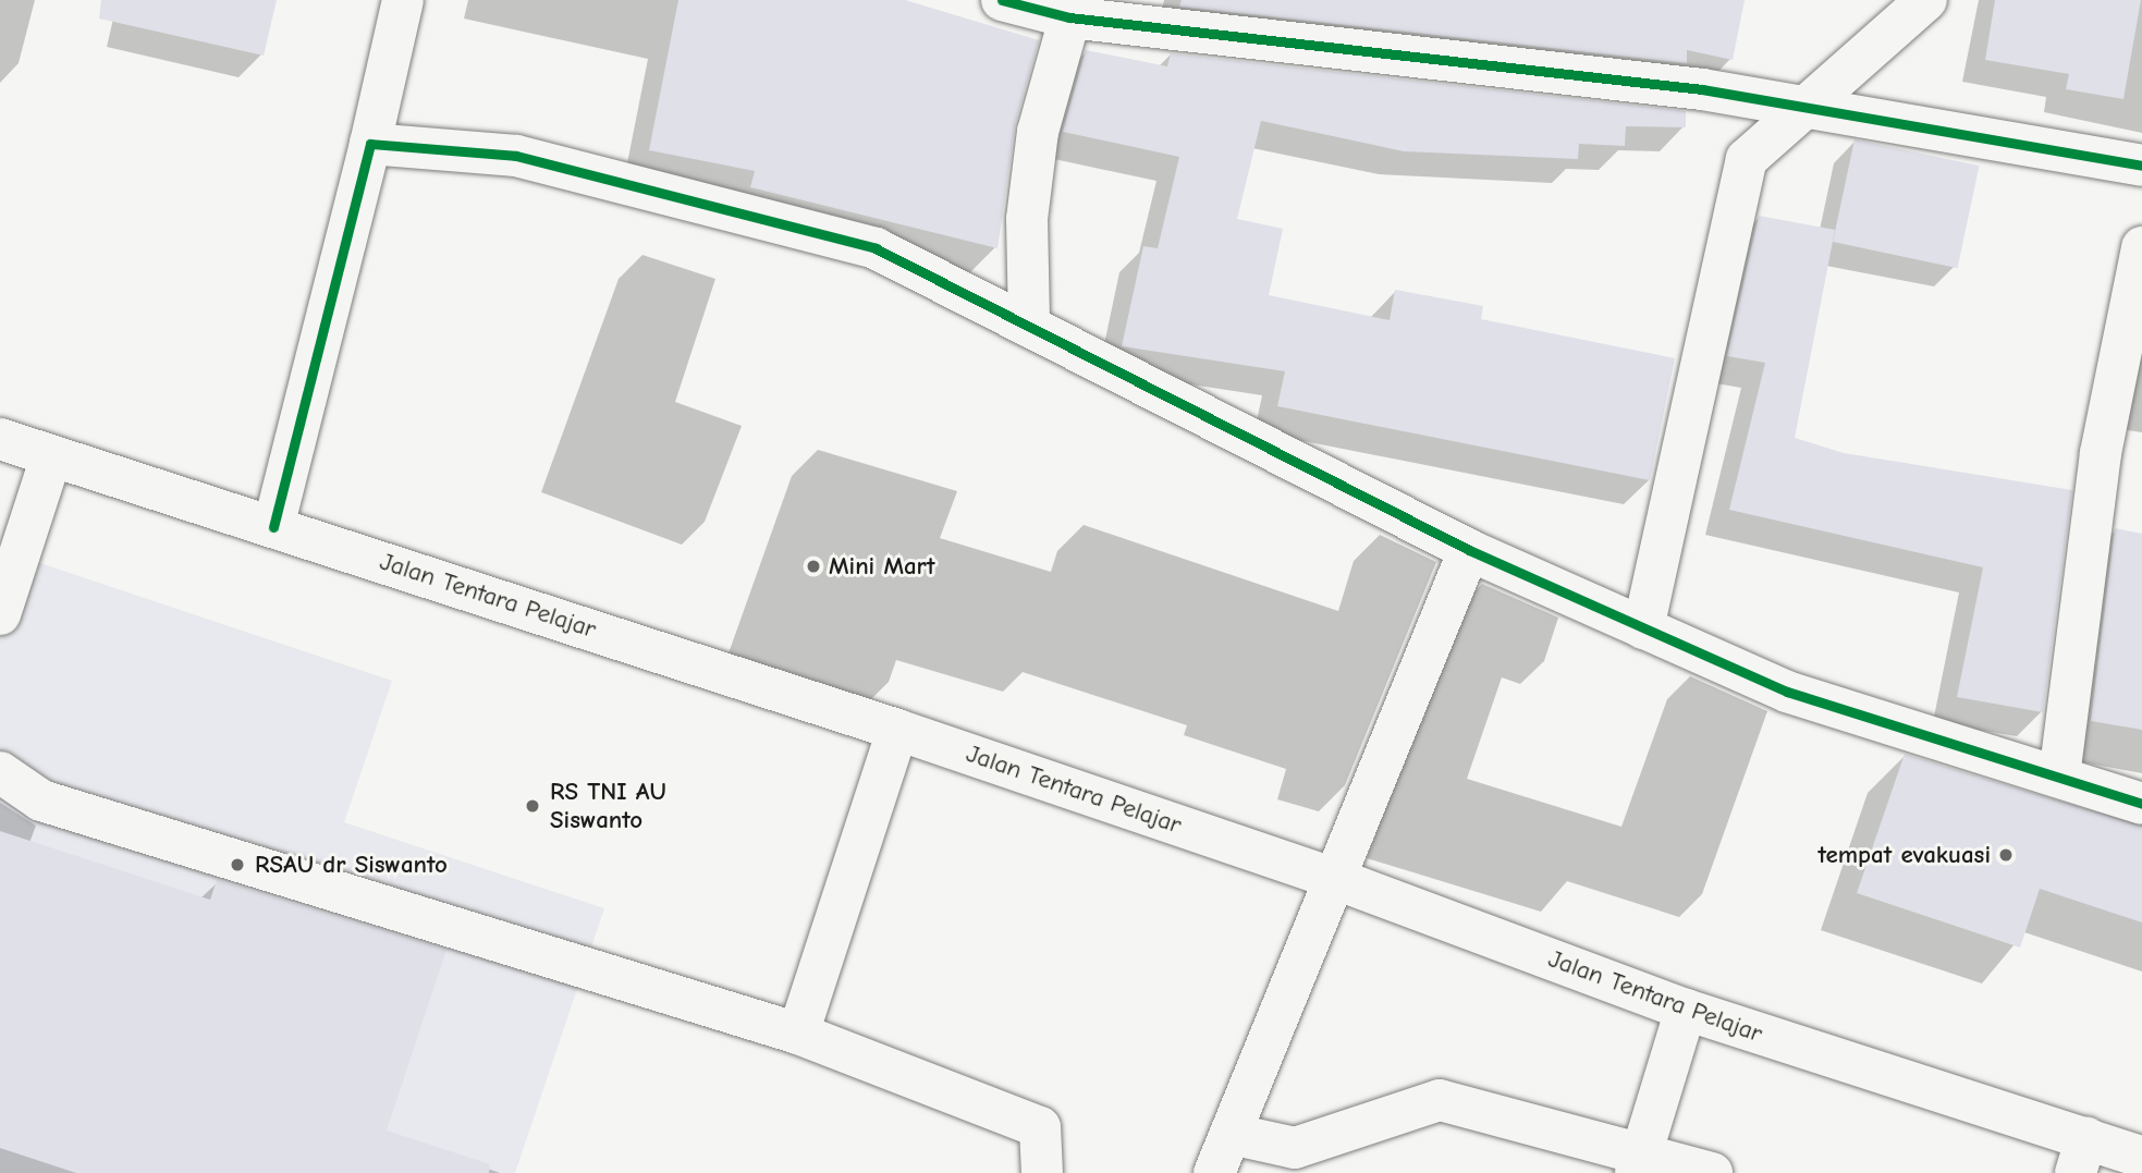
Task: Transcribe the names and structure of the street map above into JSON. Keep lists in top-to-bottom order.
{
  "streets": {
    "street": ["Jalan Tentara Pelajar"]
  },
  "places": [
    "Mini Mart",
    "RS TNI AU Siswanto",
    "tempat evakuasi",
    "RSAU dr Siswanto"
  ]
}
